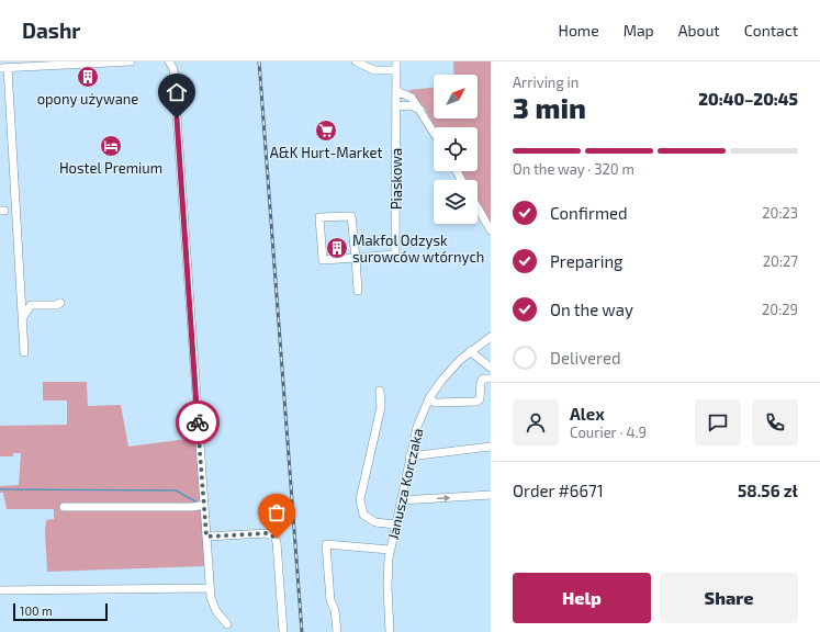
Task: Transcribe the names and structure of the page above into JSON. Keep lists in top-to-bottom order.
{
  "streets": {
    "street": ["Piaskowa", "Janusza Korczaka"]
  },
  "places": {
    "building": ["opony używane", "Makfol Odzysk surowców wtórnych"],
    "supermarket": ["A&K Hurt-Market"],
    "hotel": ["Hostel Premium"]
  },
  "scale_bar": "100 m",
  "north": "top right",
  "page": {
    "header": "Dashr",
    "nav": [
      "Home",
      "Map",
      "About",
      "Contact"
    ],
    "heading": ["3 min", "Arriving in", "20:40–20:45"],
    "panel": [
      "Alex",
      "Courier · 4.9",
      "Order #6671",
      "58.56 zł"
    ],
    "bar": "On the way · 320 m",
    "list": [
      ["Confirmed", "20:23"],
      ["Preparing", "20:27"],
      ["On the way", "20:29"],
      "Delivered"
    ],
    "buttons": ["Help", "Share"],
    "scale": "100 m"
  }
}
